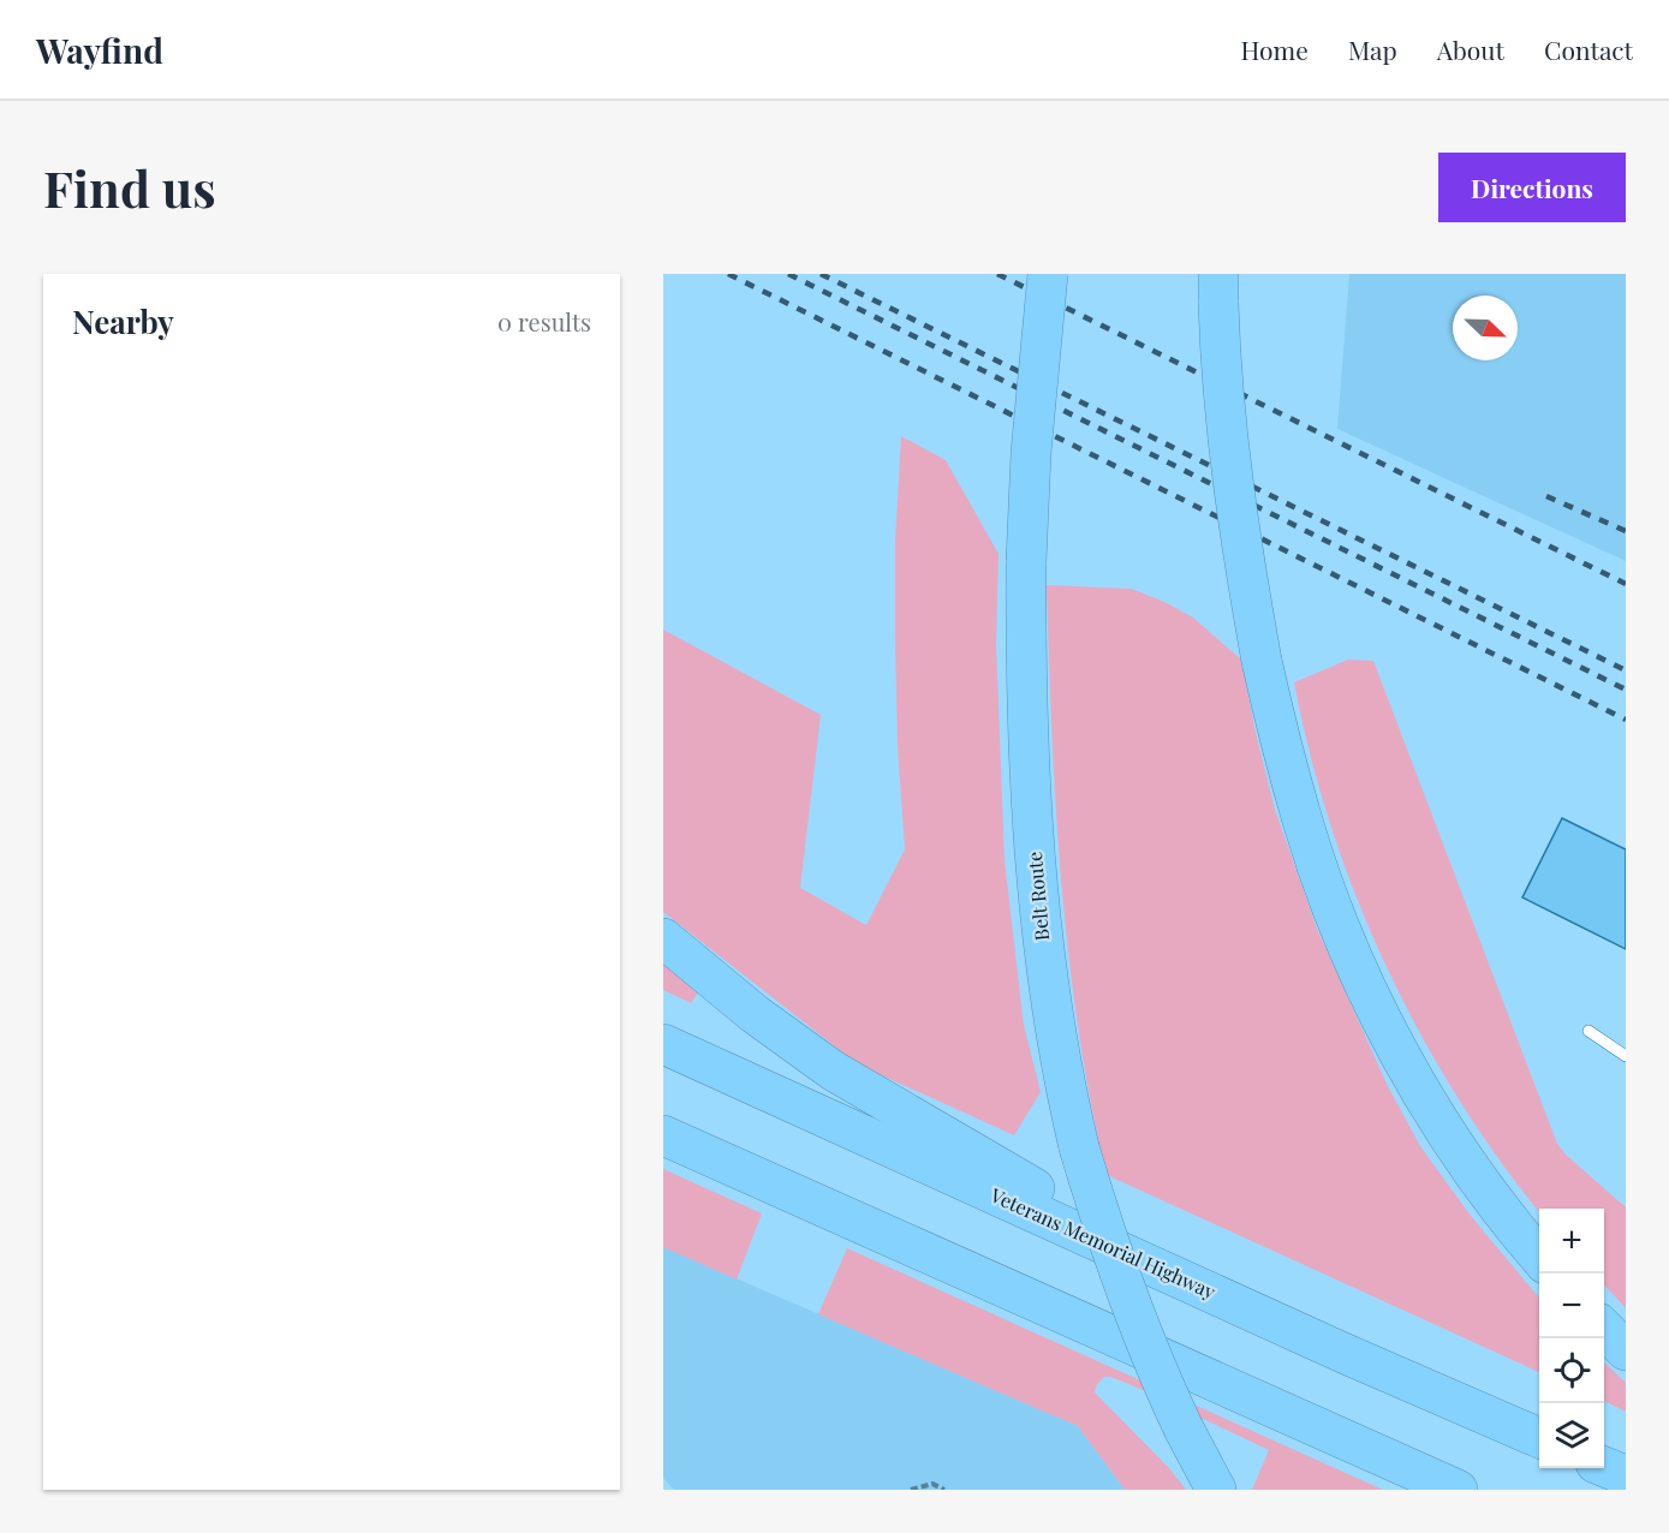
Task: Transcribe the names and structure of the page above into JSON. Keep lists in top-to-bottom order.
{
  "streets": {
    "highway": ["Belt Route", "Veterans Memorial Highway"]
  },
  "north": "bottom right",
  "page": {
    "header": "Wayfind",
    "nav": [
      "Home",
      "Map",
      "About",
      "Contact"
    ],
    "buttons": "Directions",
    "title": "Find us",
    "heading": ["Nearby", "0 results"],
    "map_buttons": ["+", "−"]
  }
}
